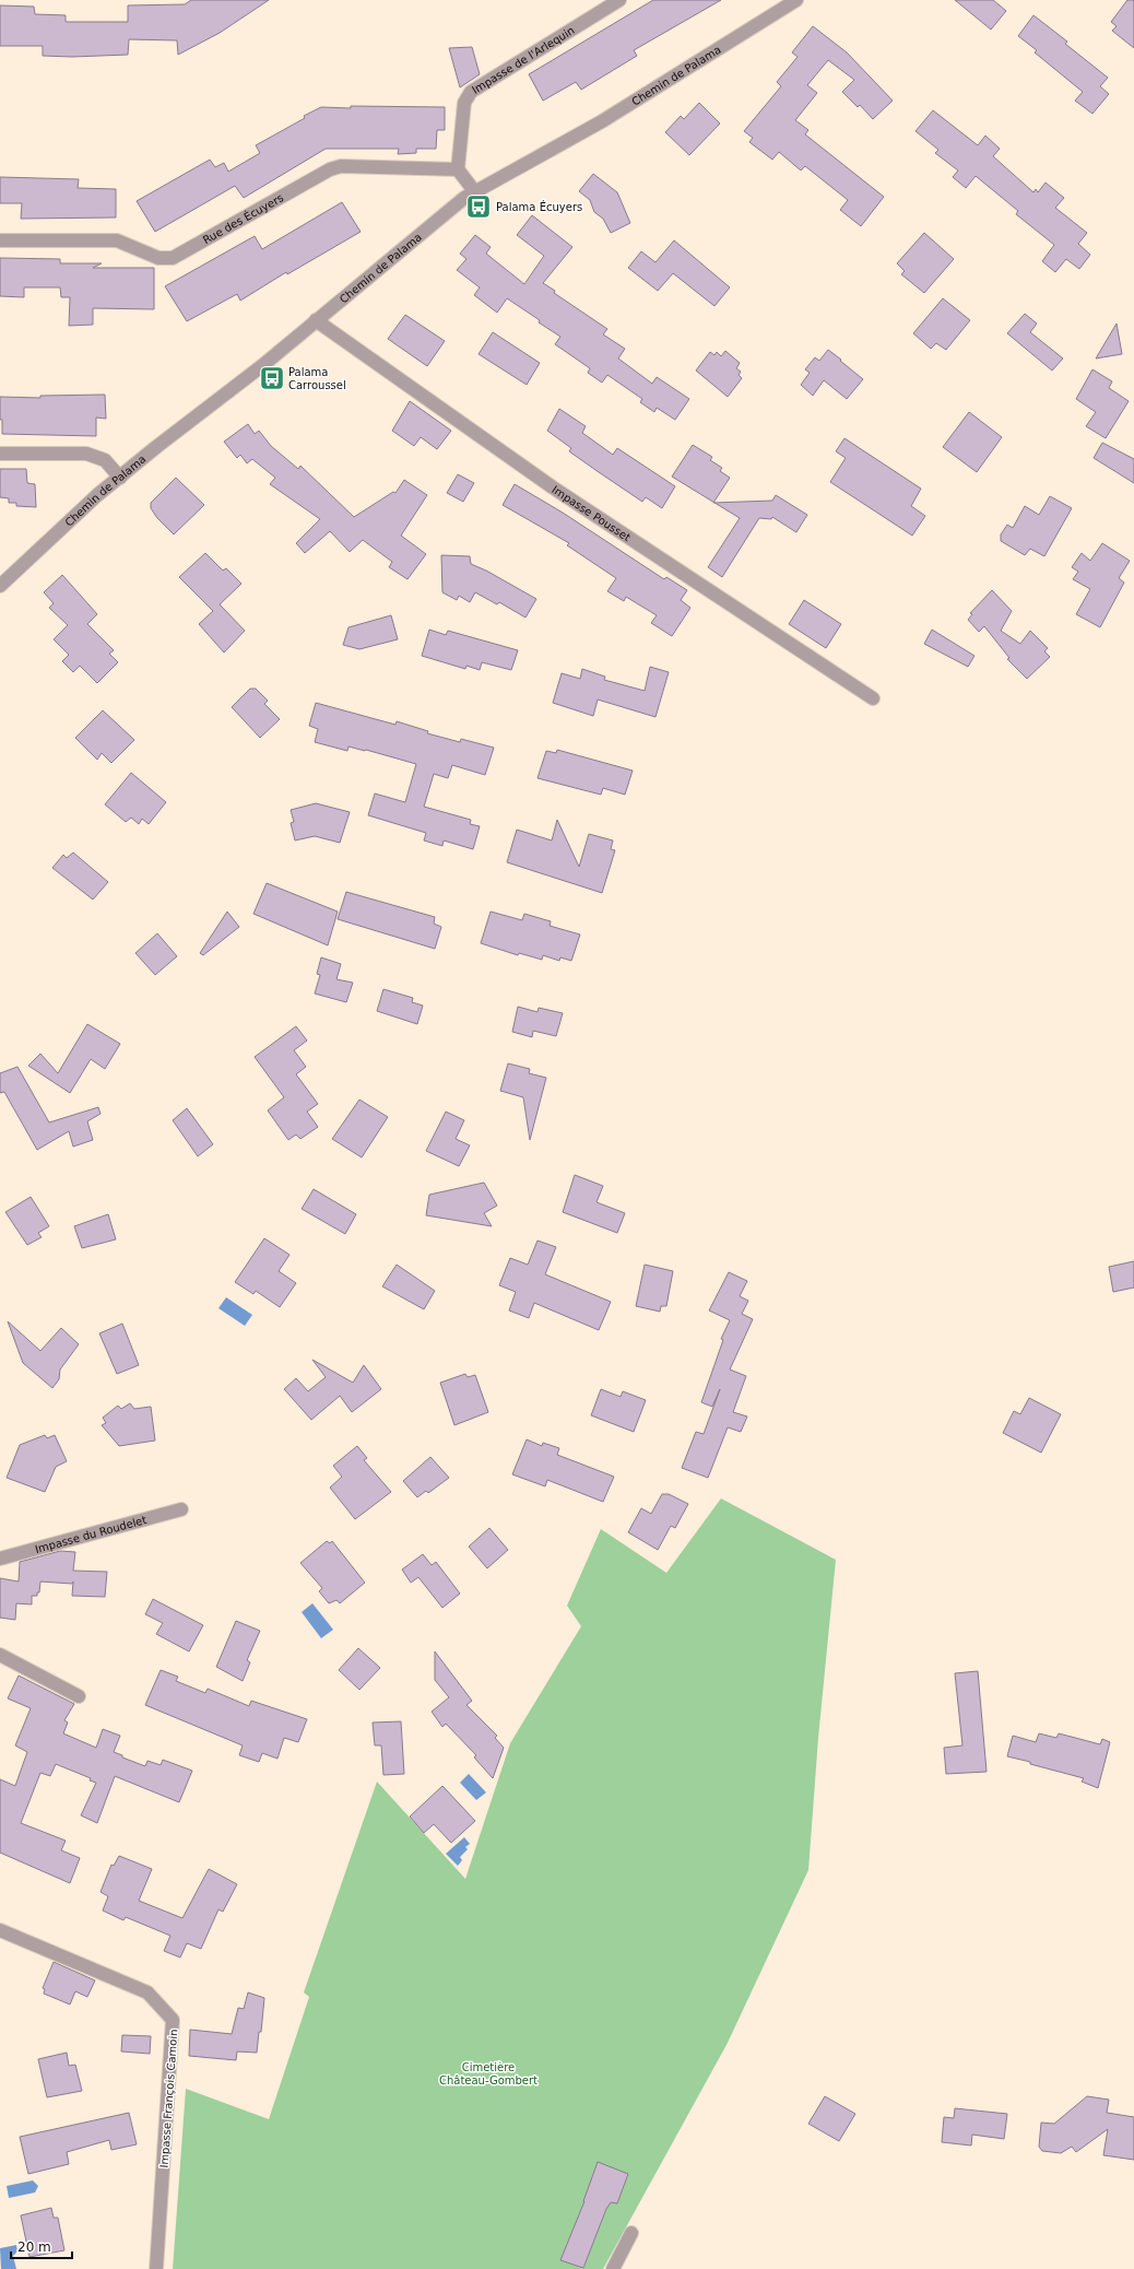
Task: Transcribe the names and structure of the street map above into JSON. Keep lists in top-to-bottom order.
{
  "streets": {
    "street": [
      "Impasse de l'Arlequin",
      "Chemin de Palama",
      "Rue des Écuyers",
      "Impasse Pousset",
      "Impasse du Roudelet",
      "Impasse François Camoin"
    ]
  },
  "crossings": [
    ["Impasse de l'Arlequin", "Rue des Écuyers"],
    ["Chemin de Palama", "Impasse Pousset"]
  ],
  "parks": ["Cimetière Château-Gombert"],
  "places": {
    "bus stop": ["Palama Écuyers", "Palama Carroussel"]
  },
  "scale_bar": "20 m"
}
